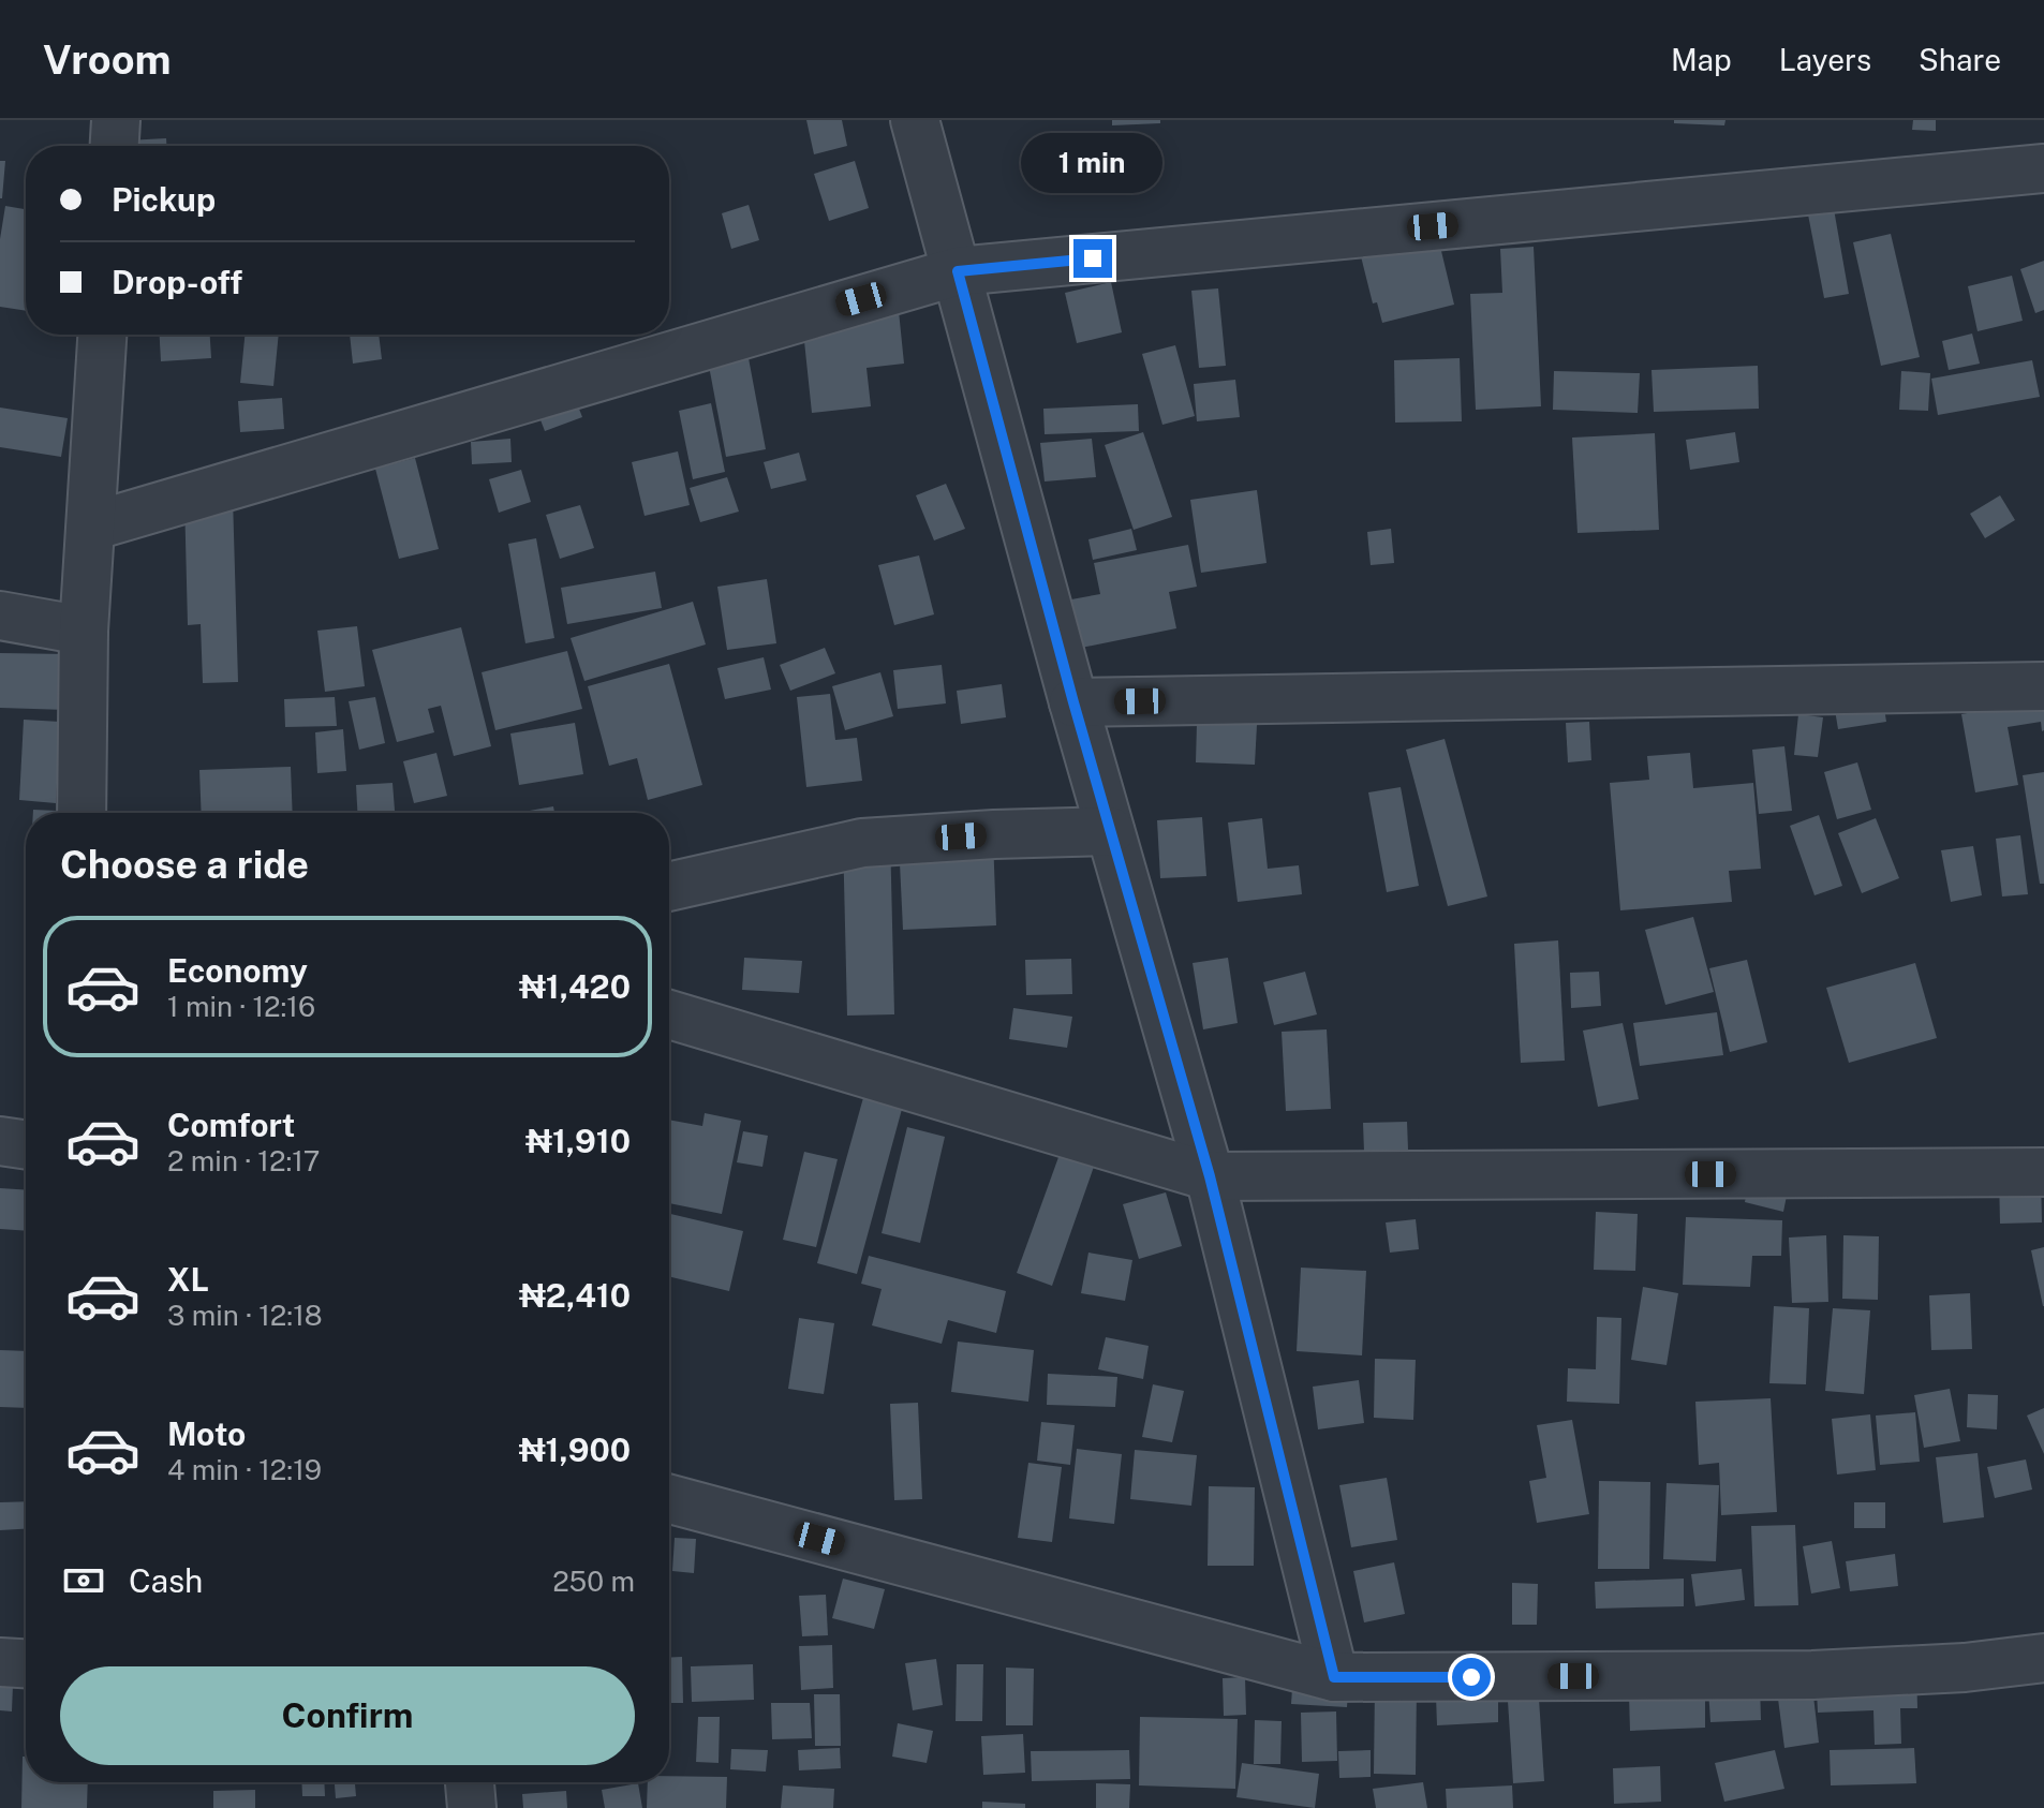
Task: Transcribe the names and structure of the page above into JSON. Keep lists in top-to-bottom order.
{
  "page": {
    "header": "Vroom",
    "nav": ["Map", "Layers", "Share"],
    "bubble": "1 min",
    "banner": ["Pickup", "Drop-off"],
    "heading": "Choose a ride",
    "list": [
      {
        "name": "Economy",
        "note": "1 min · 12:16",
        "value": "₦1,420"
      },
      {
        "name": "Comfort",
        "note": "2 min · 12:17",
        "value": "₦1,910"
      },
      {
        "name": "XL",
        "note": "3 min · 12:18",
        "value": "₦2,410"
      },
      {
        "name": "Moto",
        "note": "4 min · 12:19",
        "value": "₦1,900"
      }
    ],
    "pay": ["Cash", "250 m"],
    "buttons": "Confirm"
  }
}
